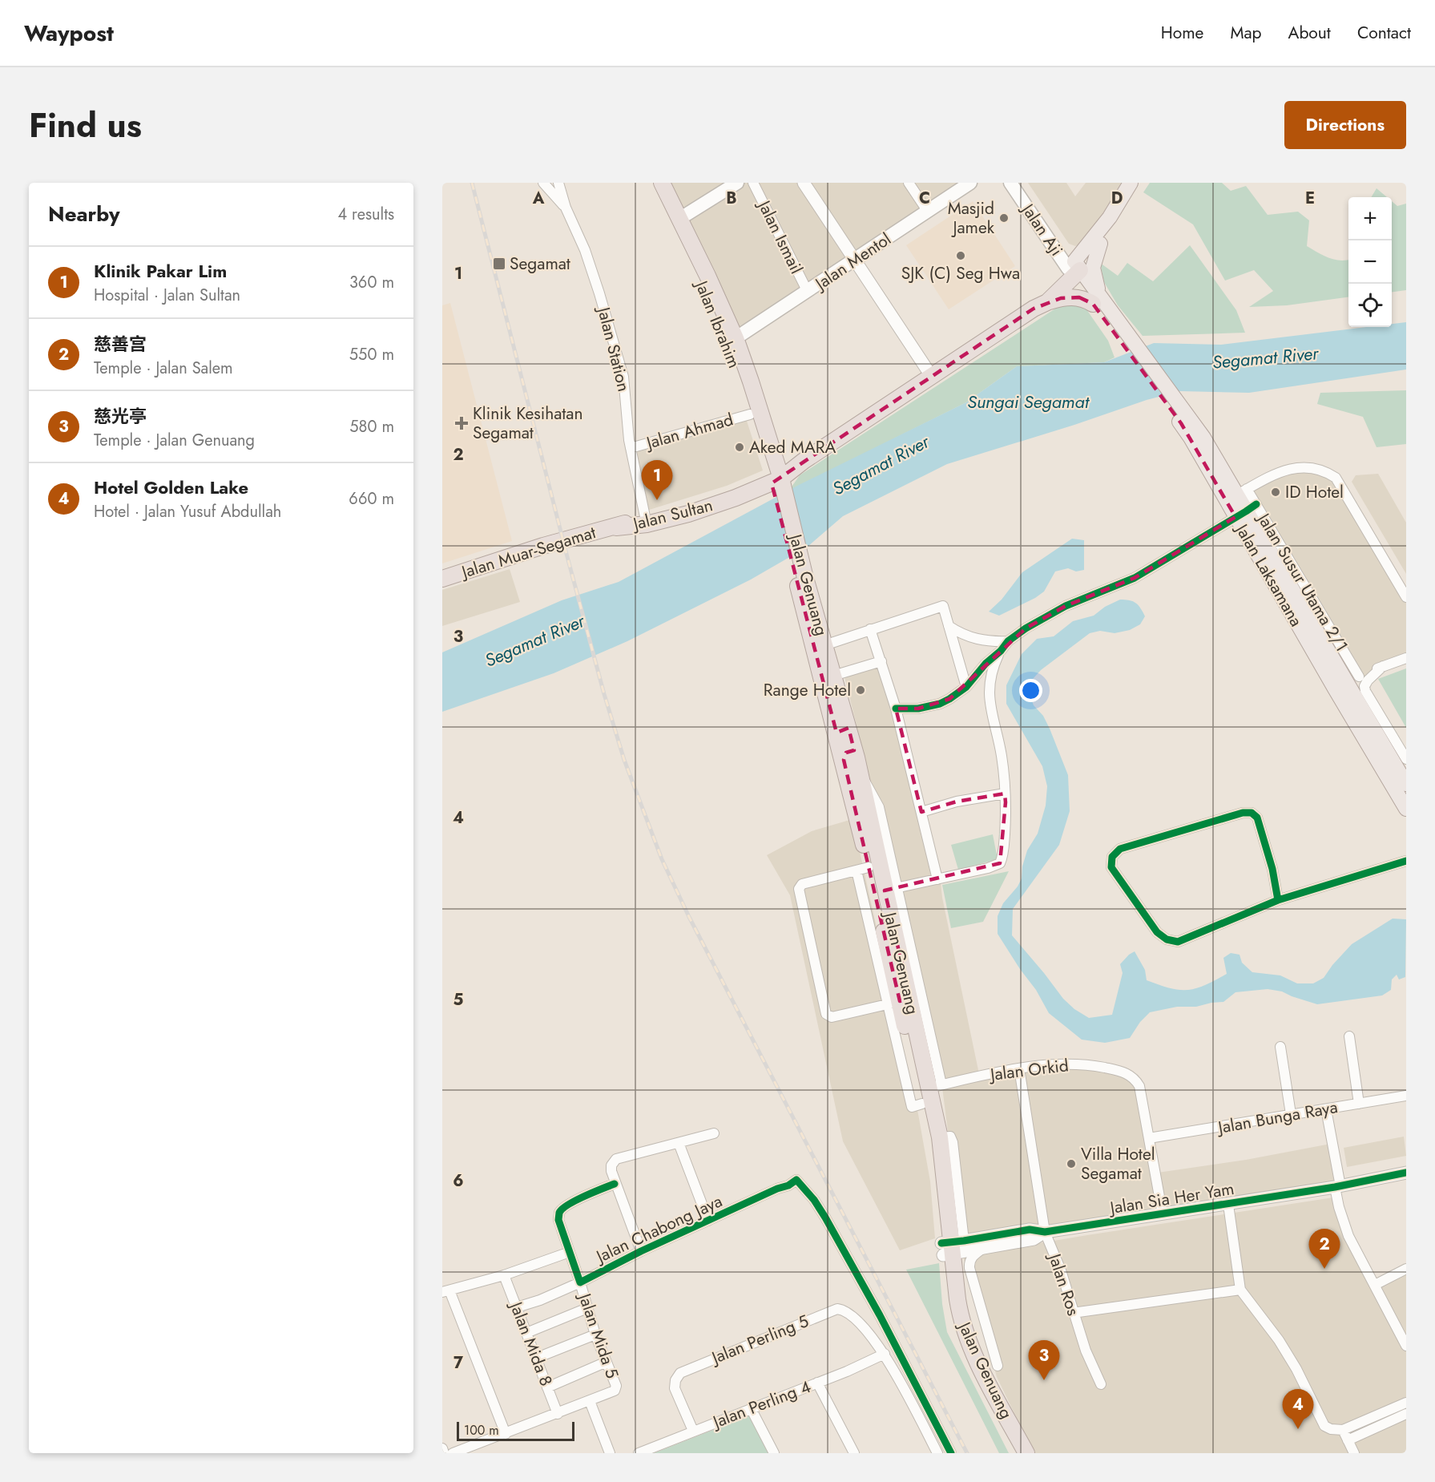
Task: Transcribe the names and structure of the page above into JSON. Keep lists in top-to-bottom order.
{
  "streets": {
    "highway": [
      "Jalan Ibrahim",
      "Jalan Sultan",
      "Jalan Muar-Segamat",
      "Jalan Genuang"
    ],
    "main road": ["Jalan Aji", "Jalan Mentol", "Jalan Laksamana"],
    "street": [
      "Jalan Ismail",
      "Jalan Station",
      "Jalan Ahmad",
      "Jalan Susur Utama 2/1",
      "Jalan Orkid",
      "Jalan Bunga Raya",
      "Jalan Sia Her Yam",
      "Jalan Chabong Jaya",
      "Jalan Ros",
      "Jalan Mida 5",
      "Jalan Perling 5",
      "Jalan Mida 8",
      "Jalan Perling 4"
    ]
  },
  "crossings": [
    ["Jalan Aji", "Jalan Sultan"],
    ["Jalan Aji", "Jalan Laksamana"],
    ["Jalan Ismail", "Jalan Mentol"],
    ["Jalan Mentol", "Jalan Ibrahim"],
    ["Jalan Ibrahim", "Jalan Ahmad"],
    ["Jalan Ibrahim", "Jalan Sultan"],
    ["Jalan Ibrahim", "Jalan Genuang"],
    ["Jalan Station", "Jalan Ahmad"],
    ["Jalan Station", "Jalan Sultan"],
    ["Jalan Sultan", "Jalan Muar-Segamat"],
    ["Jalan Sultan", "Jalan Laksamana"],
    ["Jalan Sultan", "Jalan Genuang"],
    ["Jalan Laksamana", "Jalan Susur Utama 2/1"],
    ["Jalan Genuang", "Jalan Orkid"],
    ["Jalan Genuang", "Jalan Sia Her Yam"],
    ["Jalan Orkid", "Jalan Bunga Raya"],
    ["Jalan Orkid", "Jalan Sia Her Yam"],
    ["Jalan Orkid", "Jalan Ros"],
    ["Jalan Sia Her Yam", "Jalan Ros"],
    ["Jalan Chabong Jaya", "Jalan Mida 5"],
    ["Jalan Perling 5", "Jalan Perling 4"]
  ],
  "water": ["Segamat River", "Sungai Segamat"],
  "places": {
    "other": [
      "Masjid Jamek",
      "SJK (C) Seg Hwa",
      "Aked MARA",
      "ID Hotel",
      "Range Hotel",
      "Villa Hotel Segamat"
    ],
    "transit": ["Segamat"],
    "health": ["Klinik Kesihatan Segamat"]
  },
  "scale_bar": "100 m",
  "page": {
    "header": "Waypost",
    "nav": [
      "Home",
      "Map",
      "About",
      "Contact"
    ],
    "title": "Find us",
    "buttons": "Directions",
    "heading": ["Nearby", "4 results"],
    "map_buttons": ["+", "−"],
    "list": [
      {
        "mark": "1",
        "name": "Klinik Pakar Lim",
        "note": "Hospital · Jalan Sultan",
        "value": "360 m"
      },
      {
        "mark": "2",
        "name": "慈善宫",
        "note": "Temple · Jalan Salem",
        "value": "550 m"
      },
      {
        "mark": "3",
        "name": "慈光亭",
        "note": "Temple · Jalan Genuang",
        "value": "580 m"
      },
      {
        "mark": "4",
        "name": "Hotel Golden Lake",
        "note": "Hotel · Jalan Yusuf Abdullah",
        "value": "660 m"
      }
    ],
    "pins": [
      "1",
      "2",
      "3",
      "4"
    ],
    "scale": "100 m"
  },
  "grid": {
    "columns": [
      "A",
      "B",
      "C",
      "D",
      "E"
    ],
    "rows": [
      "1",
      "2",
      "3",
      "4",
      "5",
      "6",
      "7"
    ]
  }
}
